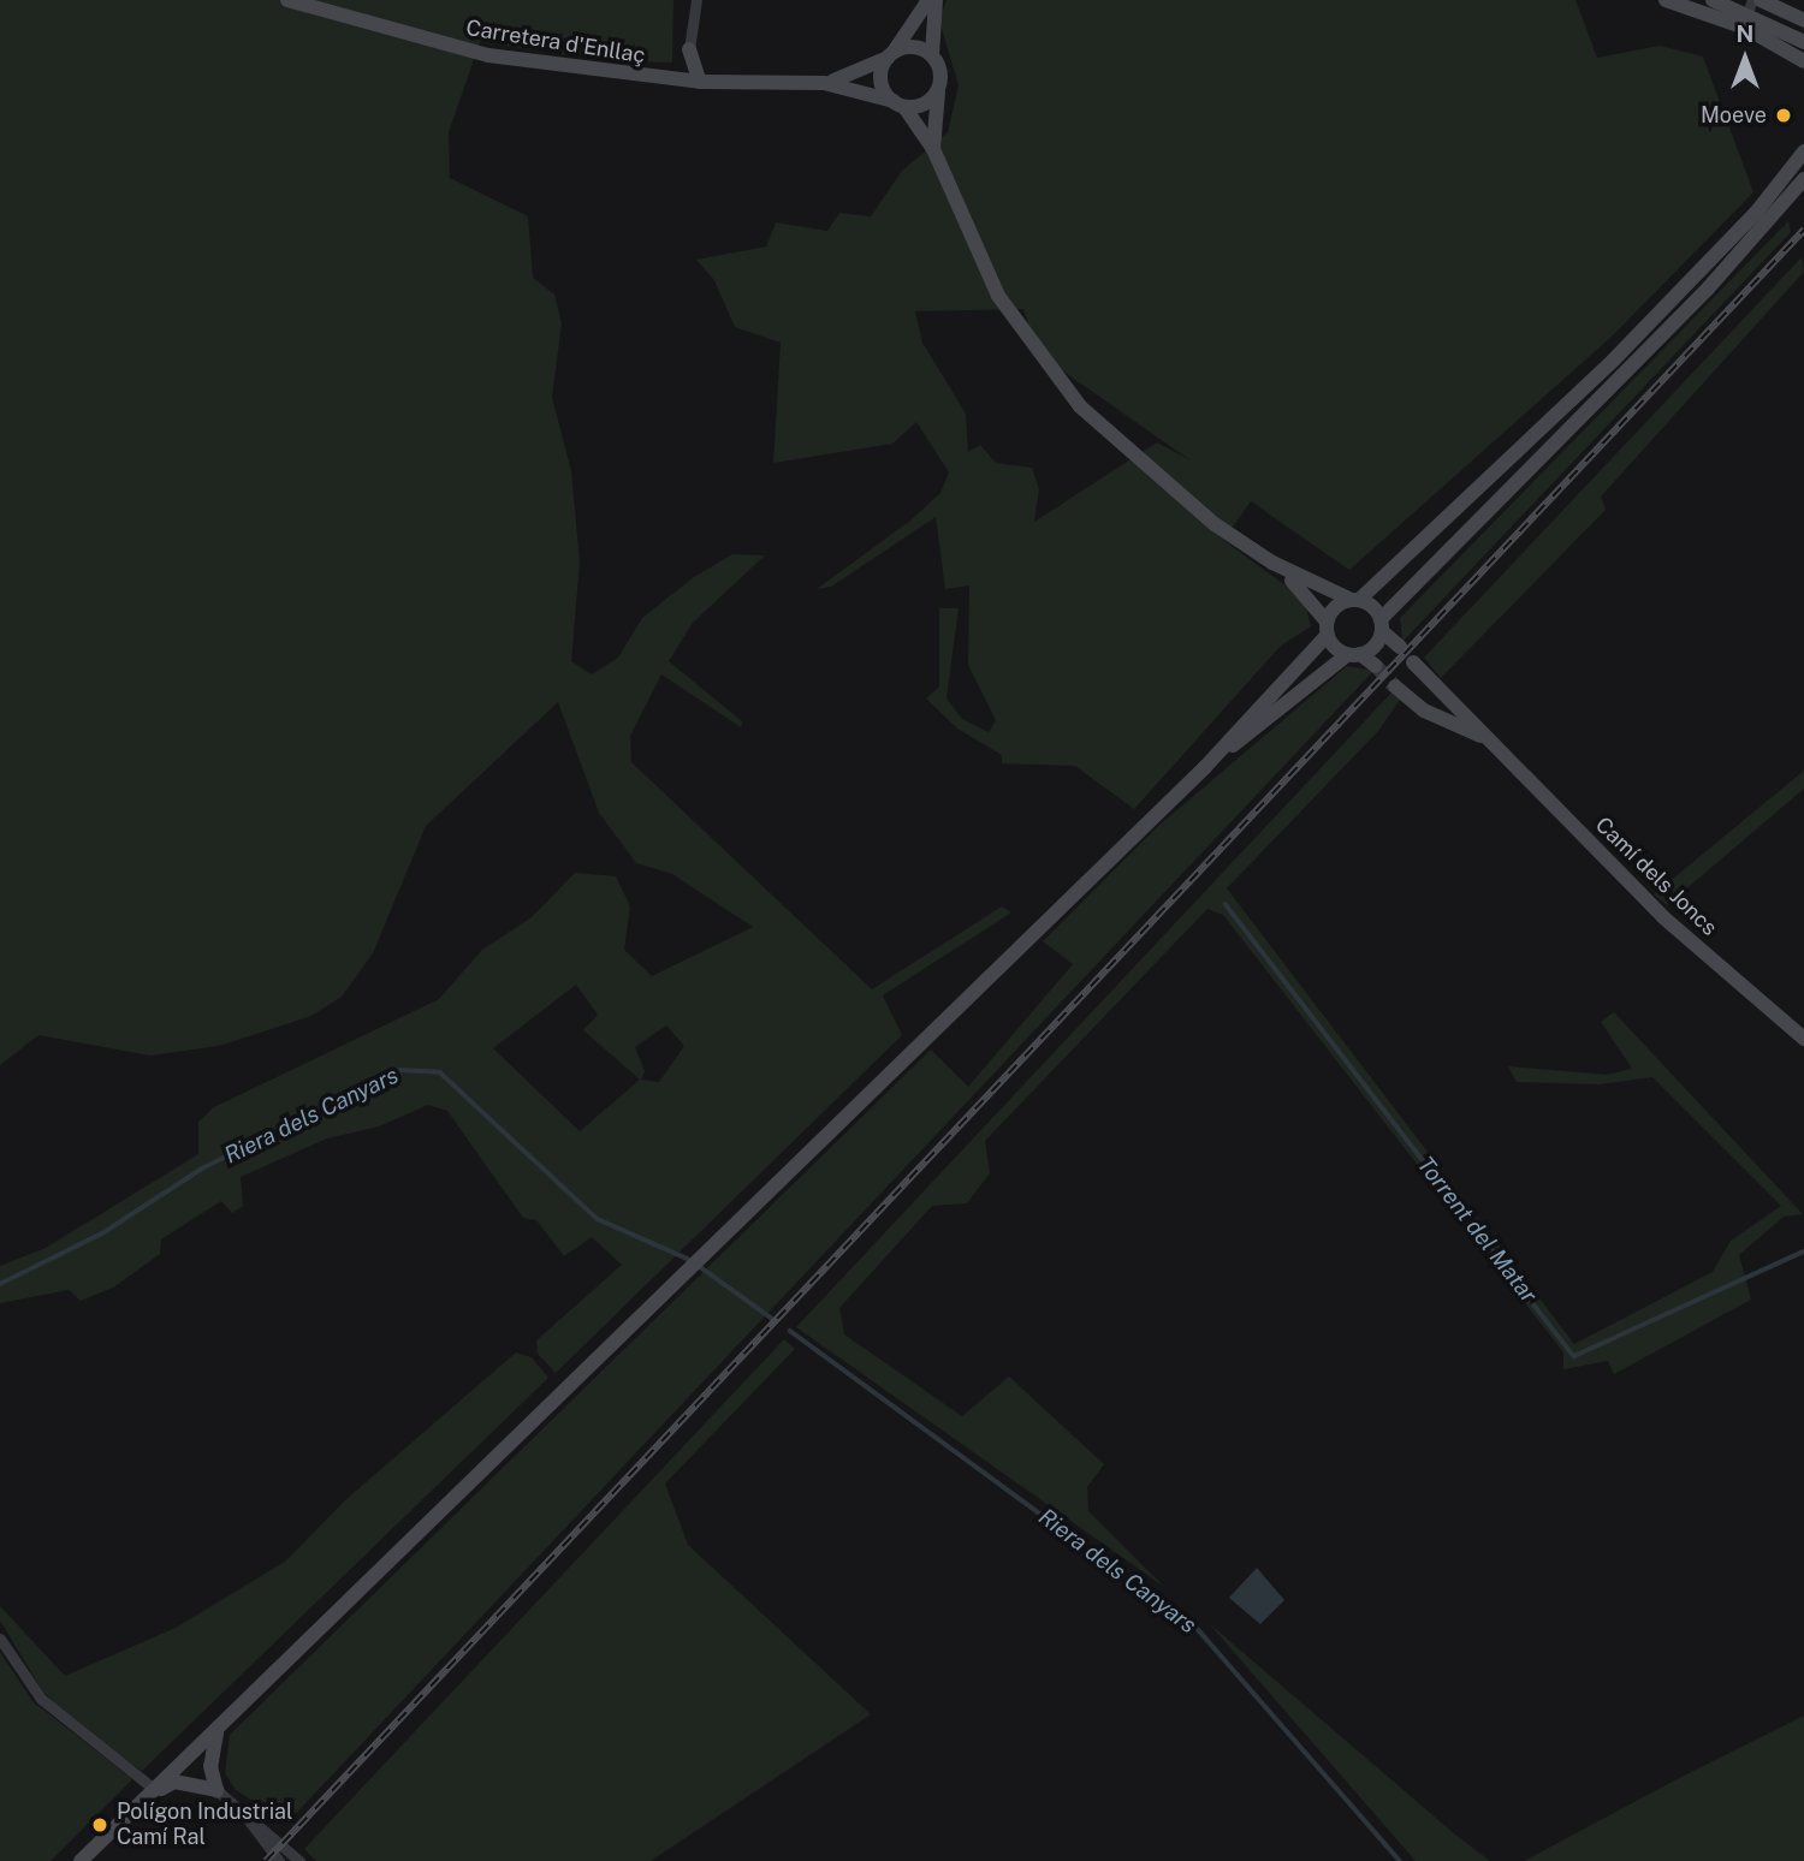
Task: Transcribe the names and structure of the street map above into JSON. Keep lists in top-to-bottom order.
{
  "streets": {
    "street": ["Carretera d'Enllaç", "Camí dels Joncs"]
  },
  "water": ["Riera dels Canyars", "Torrent del Matar"],
  "places": ["Moeve", "Polígon Industrial Camí Ral"],
  "north": "top"
}
